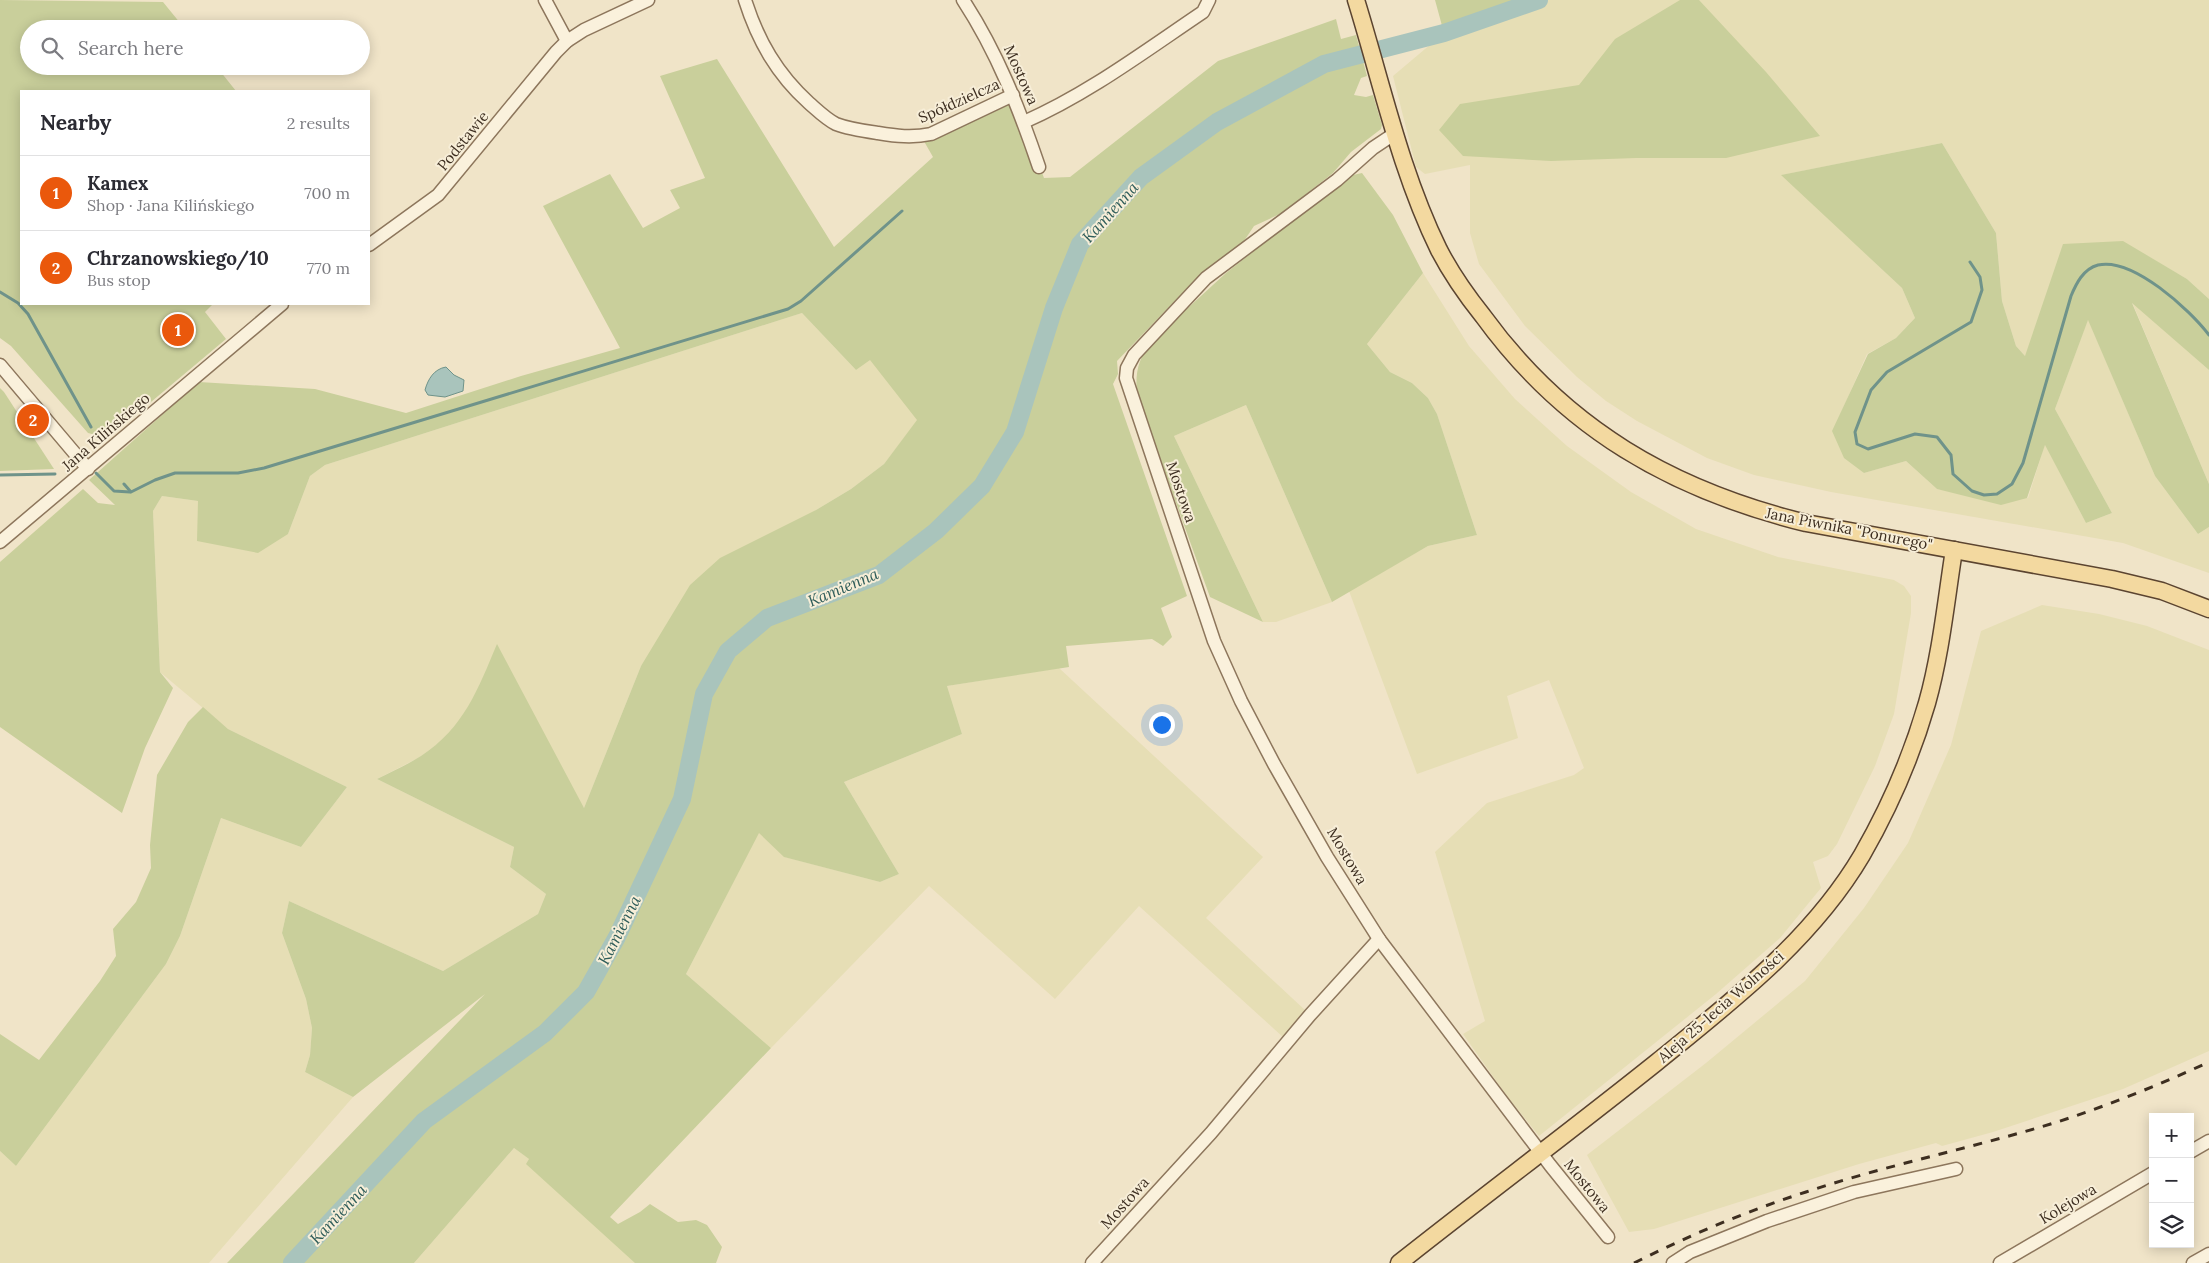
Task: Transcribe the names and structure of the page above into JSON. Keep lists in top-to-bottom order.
{
  "streets": {
    "main road": ["Jana Piwnika \"Ponurego\"", "Aleja 25-lecia Wolności"],
    "street": [
      "Mostowa",
      "Spółdzielcza",
      "Podstawie",
      "Jana Kilińskiego",
      "Kolejowa"
    ]
  },
  "crossings": [
    ["Mostowa", "Spółdzielcza"],
    ["Mostowa", "Jana Piwnika \"Ponurego\""],
    ["Mostowa", "Aleja 25-lecia Wolności"],
    ["Jana Piwnika \"Ponurego\"", "Aleja 25-lecia Wolności"]
  ],
  "water": ["Kamienna"],
  "page": {
    "search": "Search here",
    "heading": ["Nearby", "2 results"],
    "list": [
      {
        "mark": "1",
        "name": "Kamex",
        "note": "Shop · Jana Kilińskiego",
        "value": "700 m"
      },
      {
        "mark": "2",
        "name": "Chrzanowskiego/10",
        "note": "Bus stop",
        "value": "770 m"
      }
    ],
    "pins": ["1", "2"],
    "map_buttons": ["+", "−"]
  }
}
